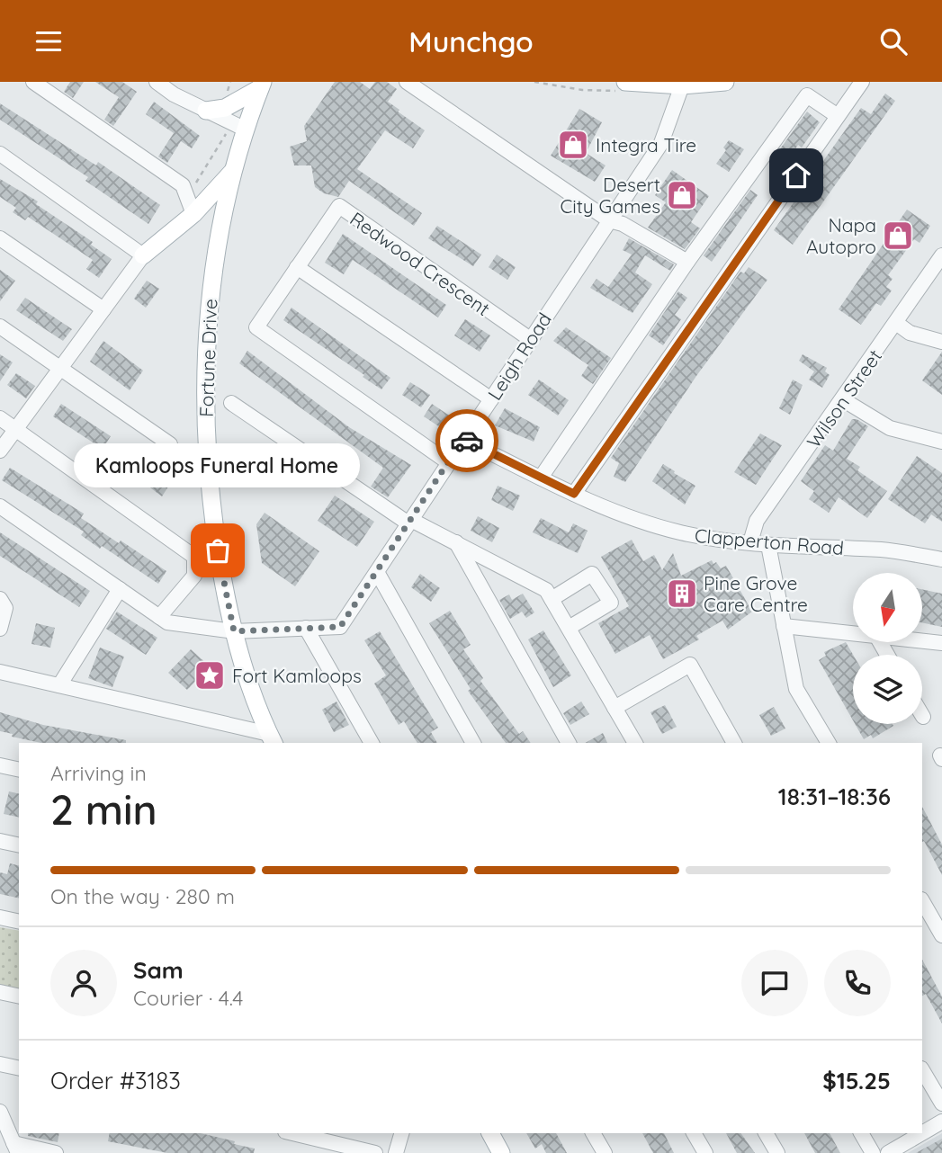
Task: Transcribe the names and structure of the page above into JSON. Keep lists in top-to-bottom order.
{
  "streets": {
    "main road": ["Fortune Drive"],
    "street": [
      "Redwood Crescent",
      "Leigh Road",
      "Wilson Street",
      "Clapperton Road"
    ]
  },
  "crossings": [
    ["Redwood Crescent", "Leigh Road"],
    ["Leigh Road", "Fortune Drive"],
    ["Leigh Road", "Clapperton Road"],
    ["Wilson Street", "Clapperton Road"]
  ],
  "places": {
    "shop": ["Integra Tire", "Desert City Games", "Napa Autopro"],
    "other": ["Kamloops Funeral Home"],
    "building": ["Pine Grove Care Centre"],
    "place": ["Fort Kamloops"]
  },
  "north": "bottom",
  "page": {
    "header": "Munchgo",
    "bubble": "Kamloops Funeral Home",
    "heading": ["2 min", "Arriving in", "18:31–18:36"],
    "panel": [
      "Sam",
      "Courier · 4.4",
      "Order #3183",
      "$15.25"
    ],
    "bar": "On the way · 280 m"
  }
}
